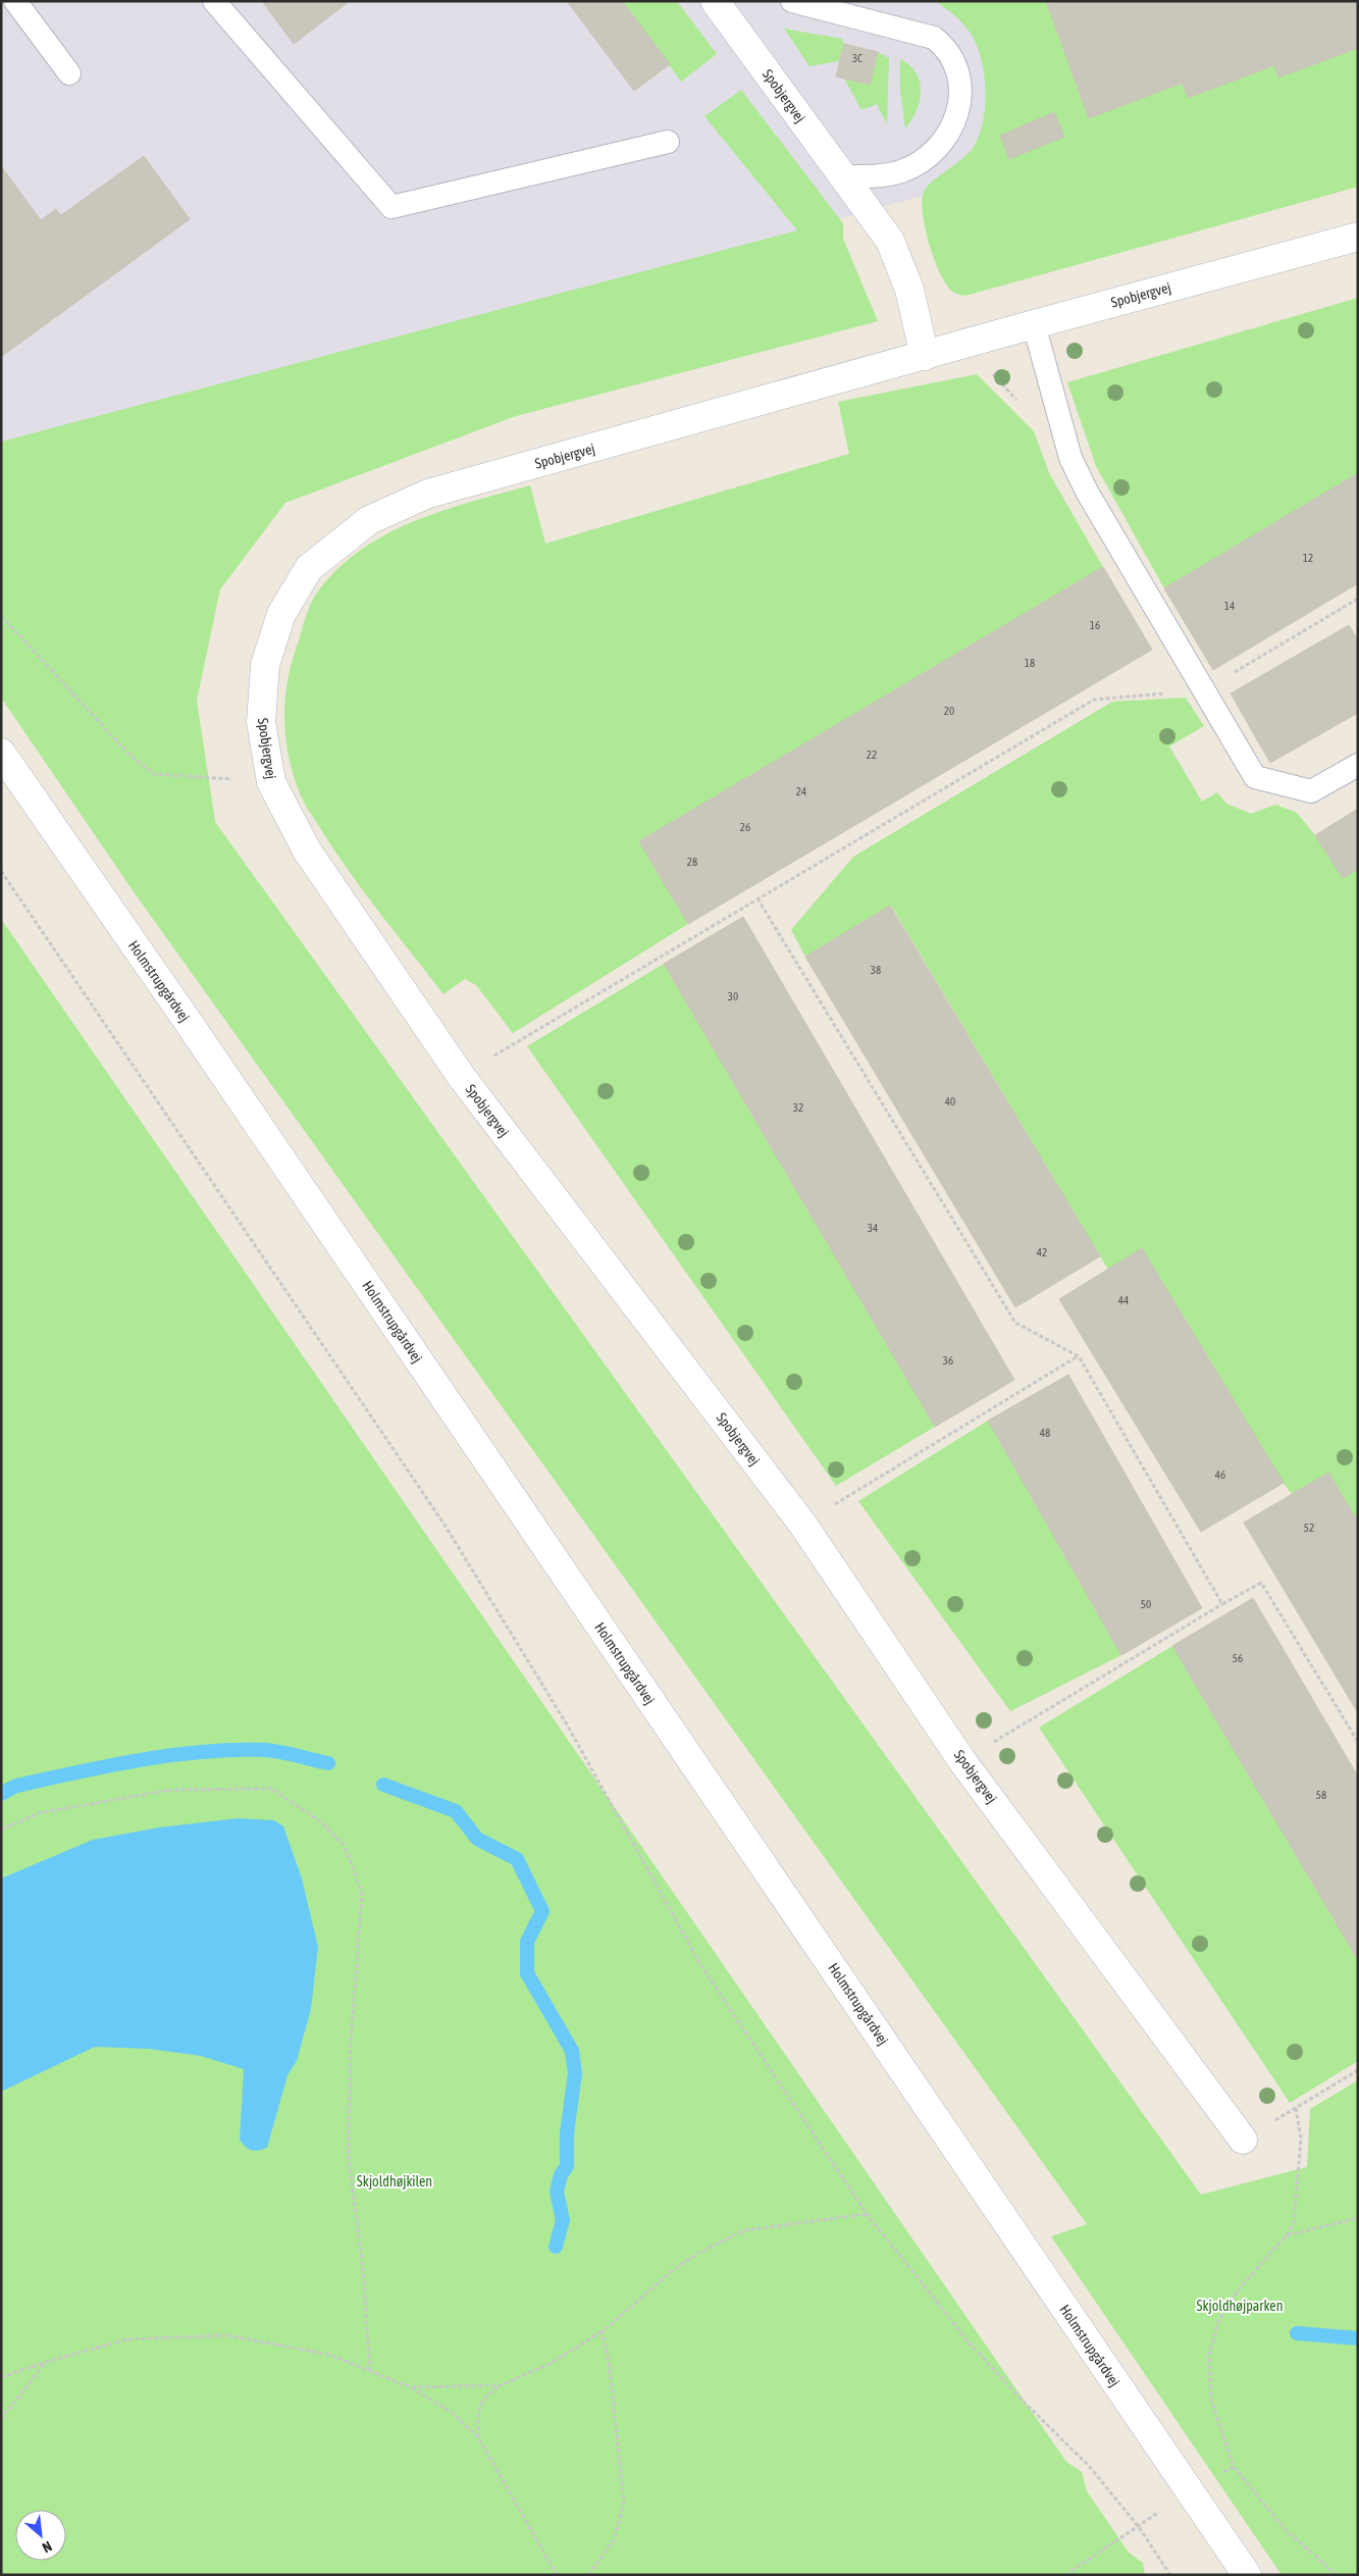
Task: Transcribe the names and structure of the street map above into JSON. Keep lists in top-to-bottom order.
{
  "streets": {
    "street": ["Spobjergvej", "Holmstrupgårdvej"]
  },
  "parks": ["Skjoldhøjkilen", "Skjoldhøjparken"],
  "house_numbers": [
    "3C",
    "12",
    "14",
    "16",
    "18",
    "20",
    "22",
    "24",
    "26",
    "28",
    "38",
    "30",
    "40",
    "32",
    "34",
    "42",
    "44",
    "36",
    "48",
    "46",
    "52",
    "50",
    "56",
    "58"
  ],
  "north": "bottom right"
}
